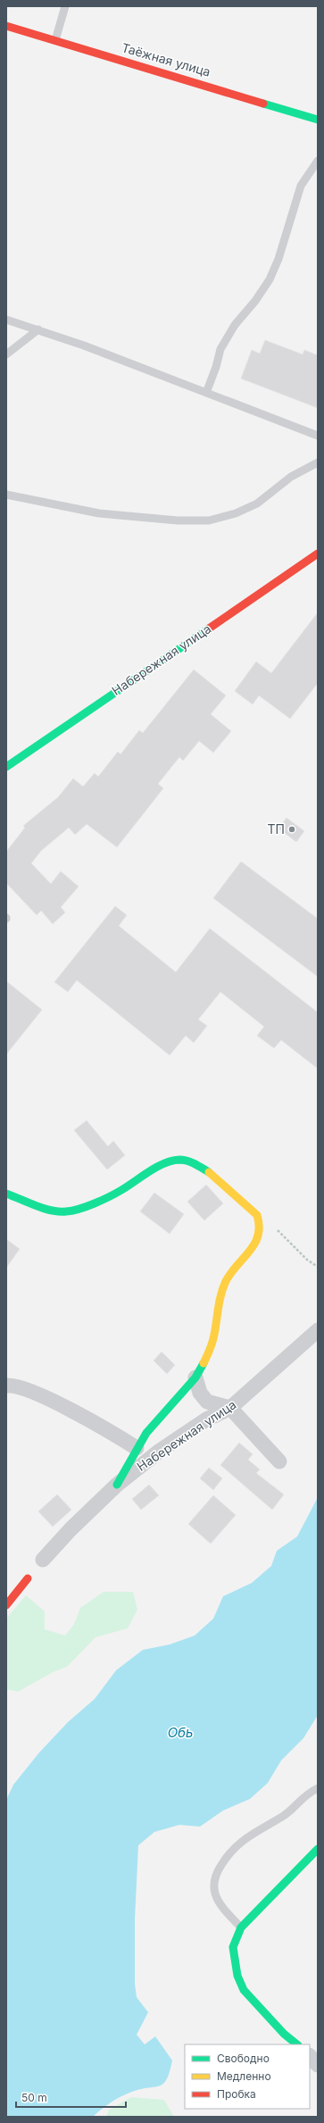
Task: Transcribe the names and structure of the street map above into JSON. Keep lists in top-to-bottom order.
{
  "streets": {
    "street": ["Таёжная улица", "Набережная улица"]
  },
  "water": ["Обь"],
  "places": ["ТП"],
  "legend": ["Свободно", "Медленно", "Пробка"],
  "scale_bar": "50 m"
}
